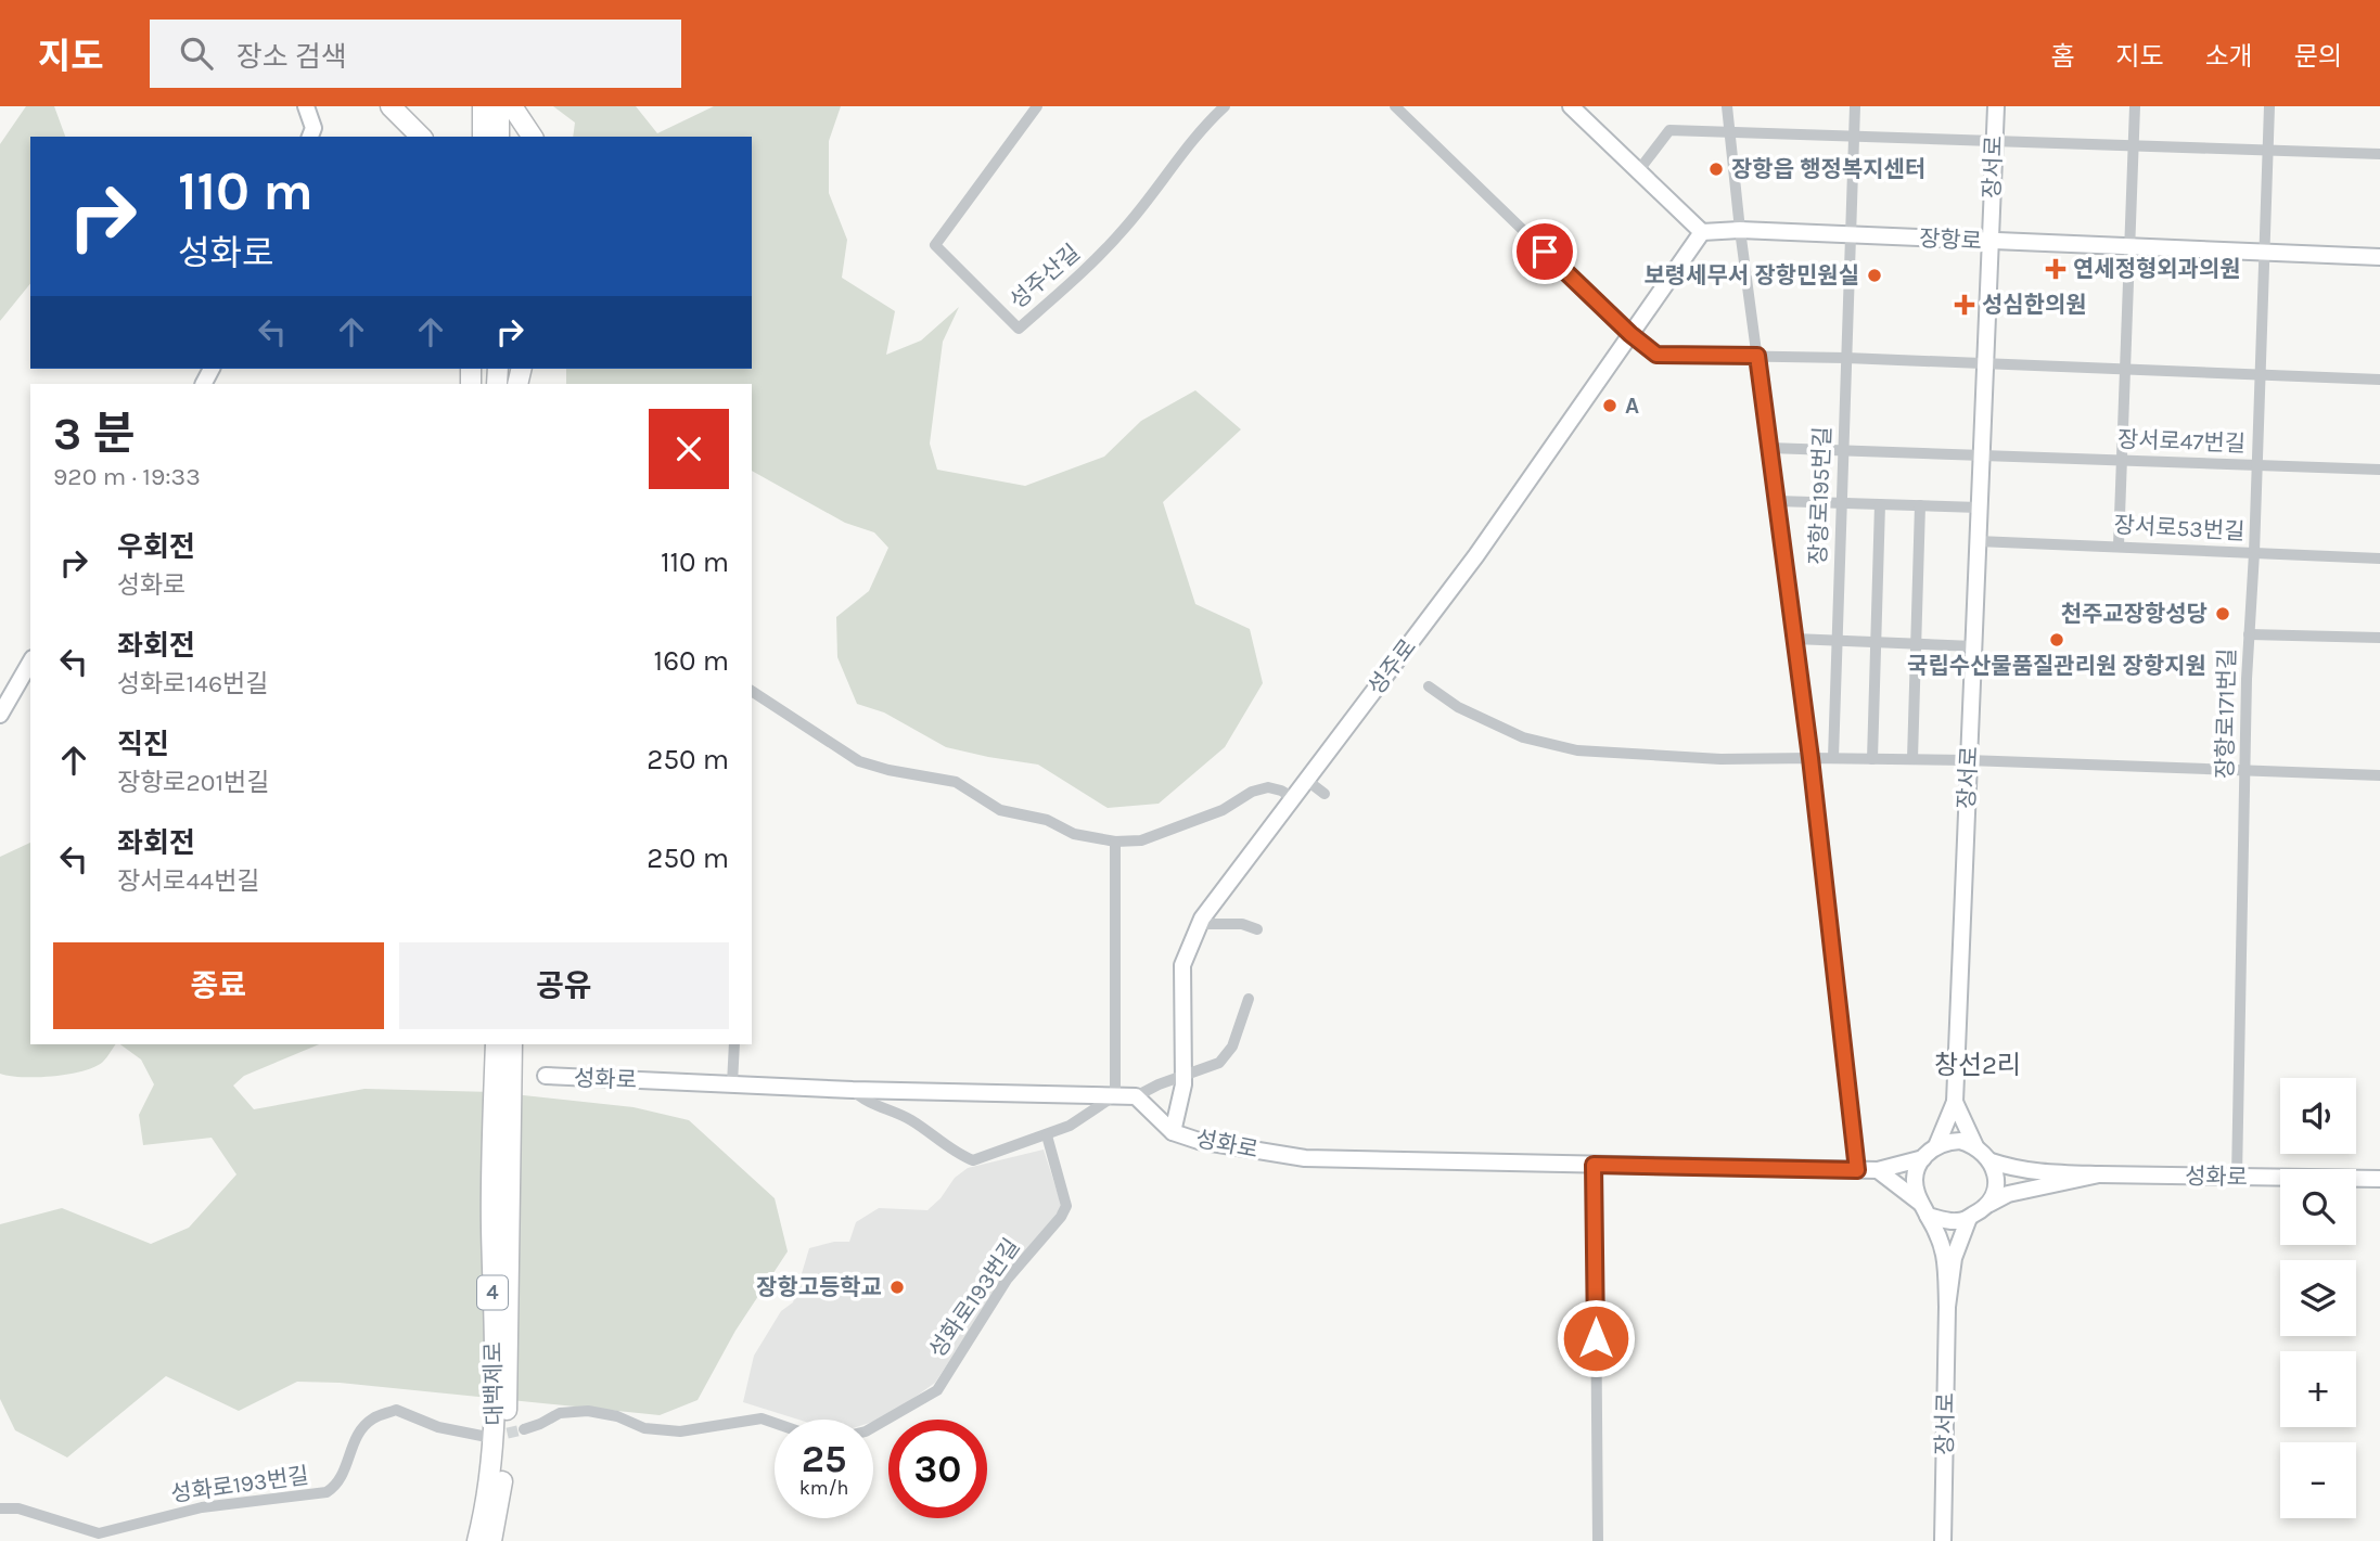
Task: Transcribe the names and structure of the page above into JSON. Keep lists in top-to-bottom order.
{
  "streets": {
    "highway": ["4", "대백제로"],
    "street": [
      "장서로",
      "장항로",
      "성주산길",
      "장서로47번길",
      "장항로195번길",
      "장서로53번길",
      "성주로",
      "장항로171번길",
      "성화로",
      "성화로193번길"
    ]
  },
  "crossings": [
    ["장서로", "장항로"],
    ["장서로", "장서로47번길"],
    ["장서로", "장서로53번길"],
    ["장항로", "장항로195번길"],
    ["장항로", "성주로"],
    ["장항로", "장항로171번길"],
    ["장서로47번길", "장항로171번길"],
    ["장서로53번길", "장항로171번길"],
    ["성주로", "성화로"],
    ["장항로171번길", "성화로"]
  ],
  "districts": ["창선2리"],
  "places": {
    "other": [
      "장항읍 행정복지센터",
      "보령세무서 장항민원실",
      "A",
      "천주교장항성당",
      "국립수산물품질관리원 장항지원",
      "장항고등학교"
    ],
    "health": ["연세정형외과의원", "성심한의원"]
  },
  "page": {
    "header": "지도",
    "search": "장소 검색",
    "nav": [
      "홈",
      "지도",
      "소개",
      "문의"
    ],
    "turn": ["110 m", "성화로"],
    "heading": ["3 분", "920 m · 19:33"],
    "list": [
      {
        "name": "우회전",
        "note": "성화로",
        "value": "110 m"
      },
      {
        "name": "좌회전",
        "note": "성화로146번길",
        "value": "160 m"
      },
      {
        "name": "직진",
        "note": "장항로201번길",
        "value": "250 m"
      },
      {
        "name": "좌회전",
        "note": "장서로44번길",
        "value": "250 m"
      }
    ],
    "buttons": ["종료", "공유"],
    "map_buttons": ["+", "−"],
    "speed": "25 km/h",
    "limit": "30"
  }
}
